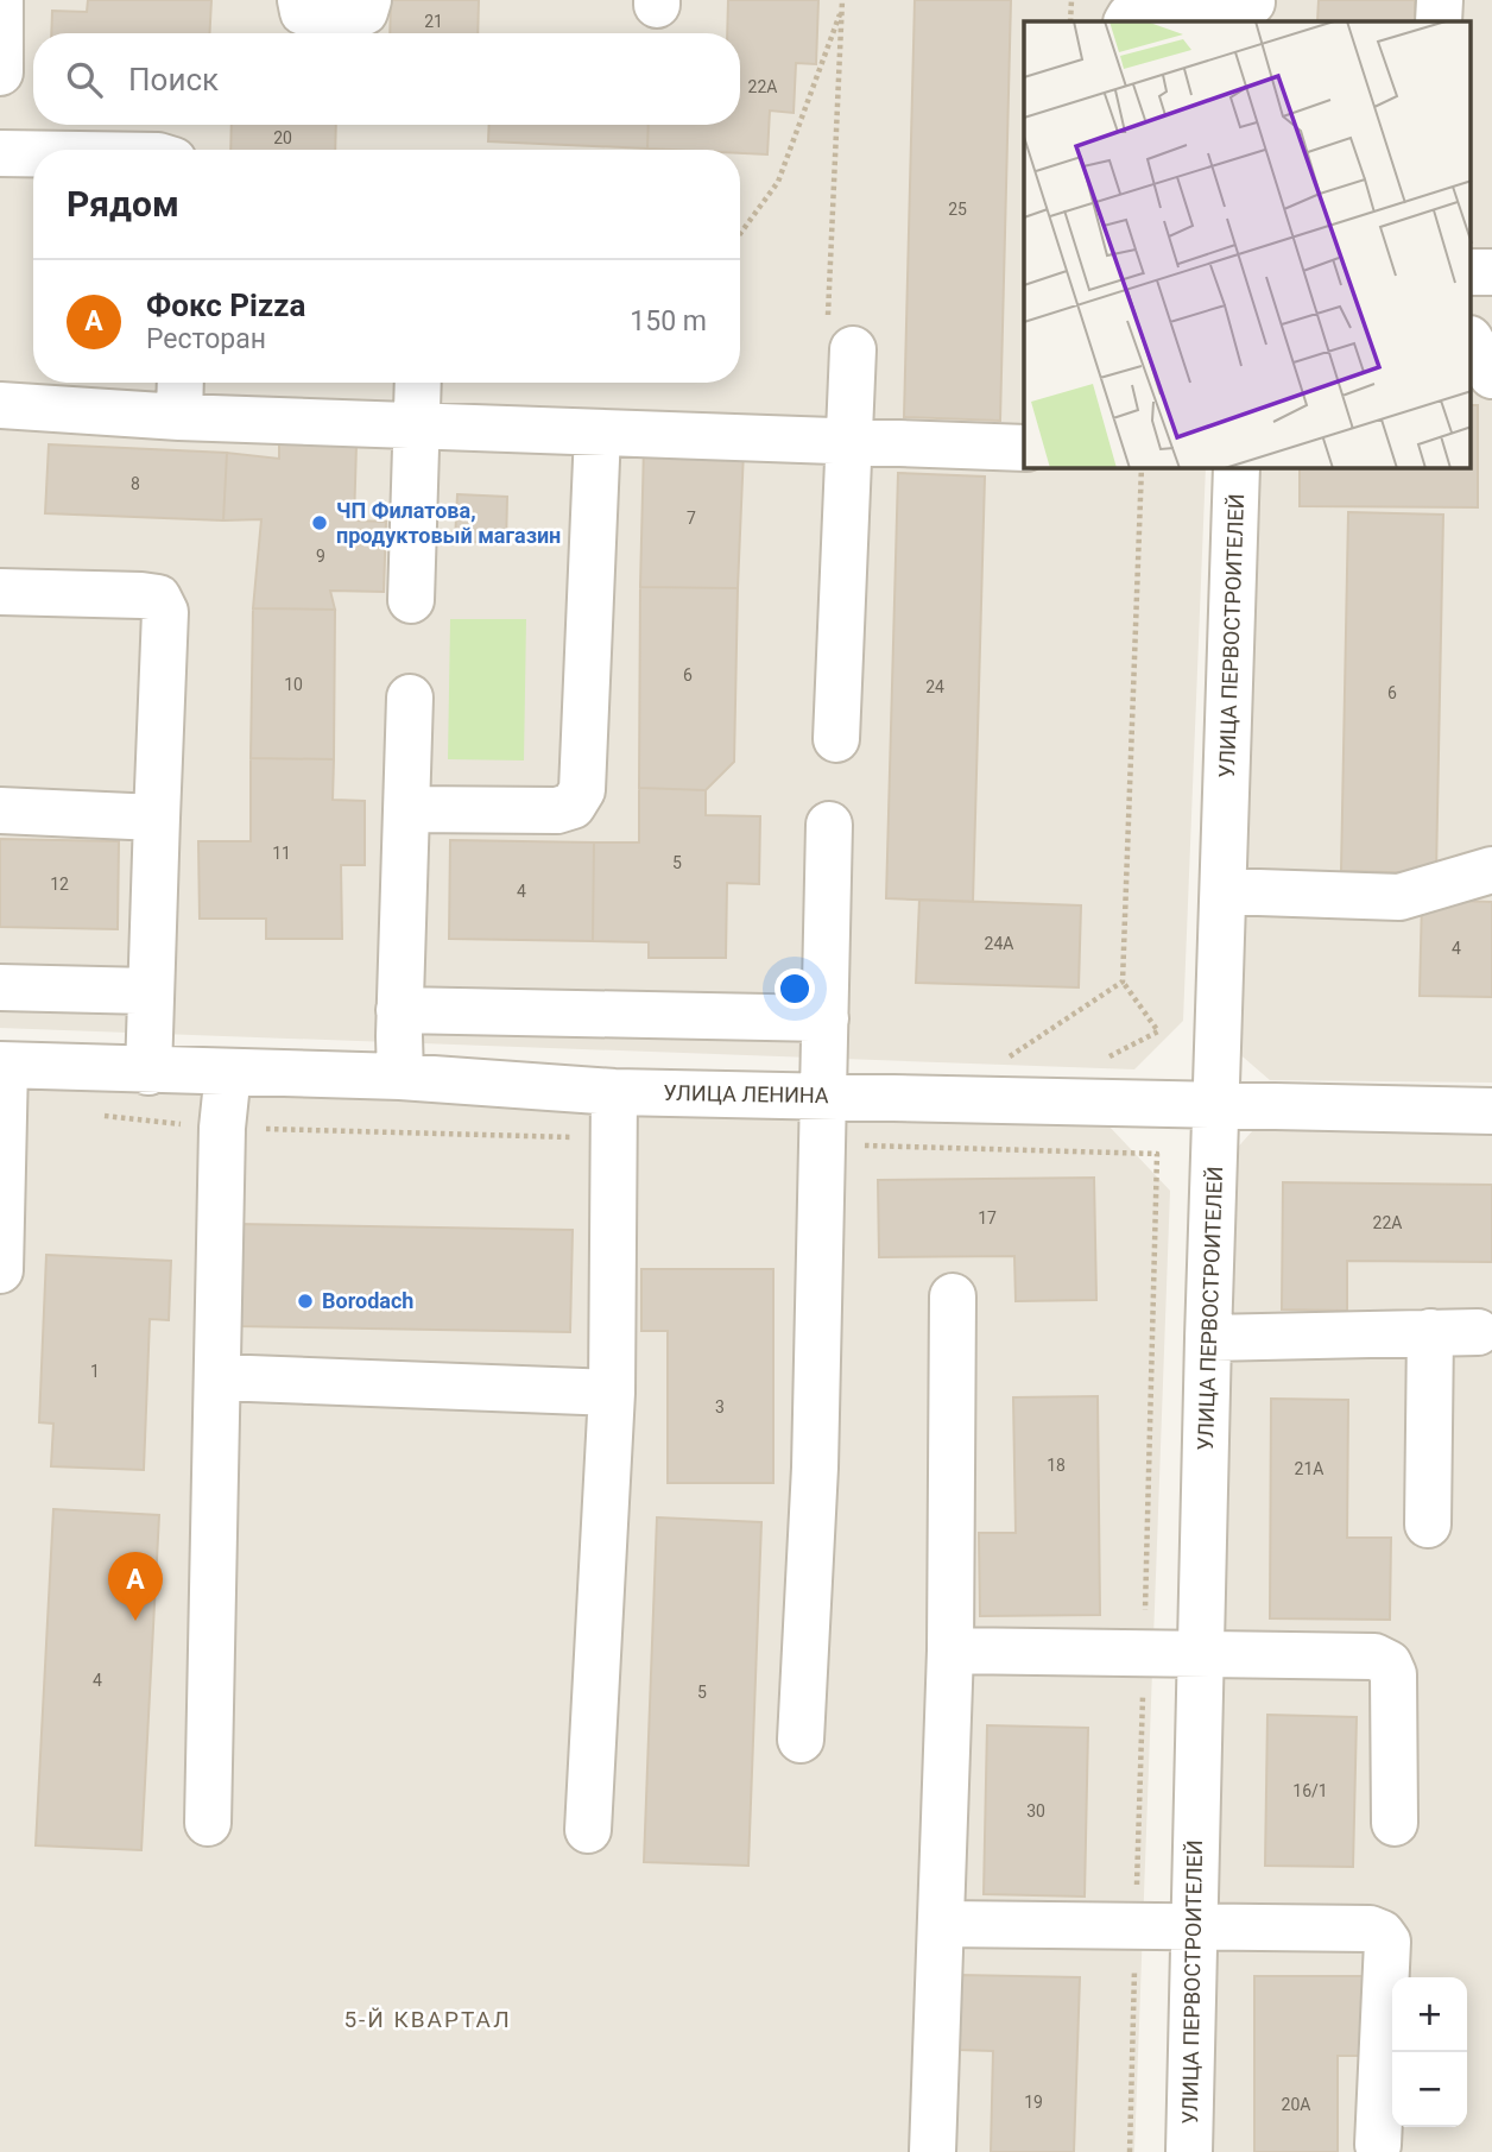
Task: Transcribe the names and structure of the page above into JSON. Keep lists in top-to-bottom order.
{
  "streets": {
    "street": ["УЛИЦА ПЕРВОСТРОИТЕЛЕЙ", "УЛИЦА ЛЕНИНА"]
  },
  "crossings": [
    ["УЛИЦА ПЕРВОСТРОИТЕЛЕЙ", "УЛИЦА ЛЕНИНА"]
  ],
  "districts": ["5-Й КВАРТАЛ"],
  "places": ["ЧП Филатова, продуктовый магазин", "Borodach"],
  "house_numbers": [
    "21",
    "22А",
    "20",
    "25",
    "8",
    "7",
    "9",
    "6",
    "10",
    "24",
    "6",
    "11",
    "5",
    "12",
    "4",
    "24А",
    "4",
    "17",
    "22А",
    "1",
    "3",
    "18",
    "21А",
    "4",
    "5",
    "16/1",
    "30",
    "19",
    "20А"
  ],
  "page": {
    "search": "Поиск",
    "heading": "Рядом",
    "list": [
      {
        "mark": "A",
        "name": "Фокс Pizza",
        "note": "Ресторан",
        "value": "150 m"
      }
    ],
    "pins": "A",
    "map_buttons": ["+", "−"]
  }
}
